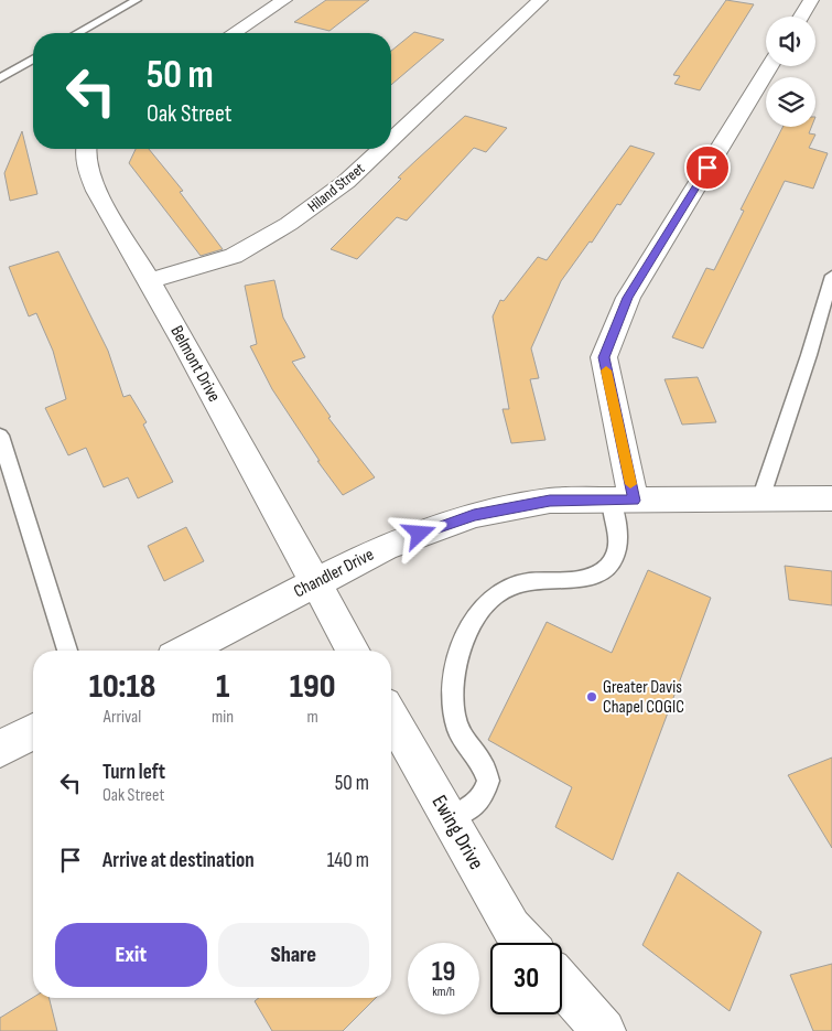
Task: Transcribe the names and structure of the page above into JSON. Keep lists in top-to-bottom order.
{
  "streets": {
    "street": [
      "Hiland Street",
      "Belmont Drive",
      "Chandler Drive",
      "Ewing Drive"
    ]
  },
  "crossings": [
    ["Hiland Street", "Belmont Drive"],
    ["Belmont Drive", "Chandler Drive"]
  ],
  "places": ["Greater Davis Chapel COGIC"],
  "page": {
    "turn": ["50 m", "Oak Street"],
    "eta": [
      "10:18",
      "Arrival",
      "1",
      "min",
      "190",
      "m"
    ],
    "list": [
      {
        "name": "Turn left",
        "note": "Oak Street",
        "value": "50 m"
      },
      {
        "name": "Arrive at destination",
        "value": "140 m"
      }
    ],
    "buttons": ["Exit", "Share"],
    "speed": "19 km/h",
    "limit": "30"
  }
}
